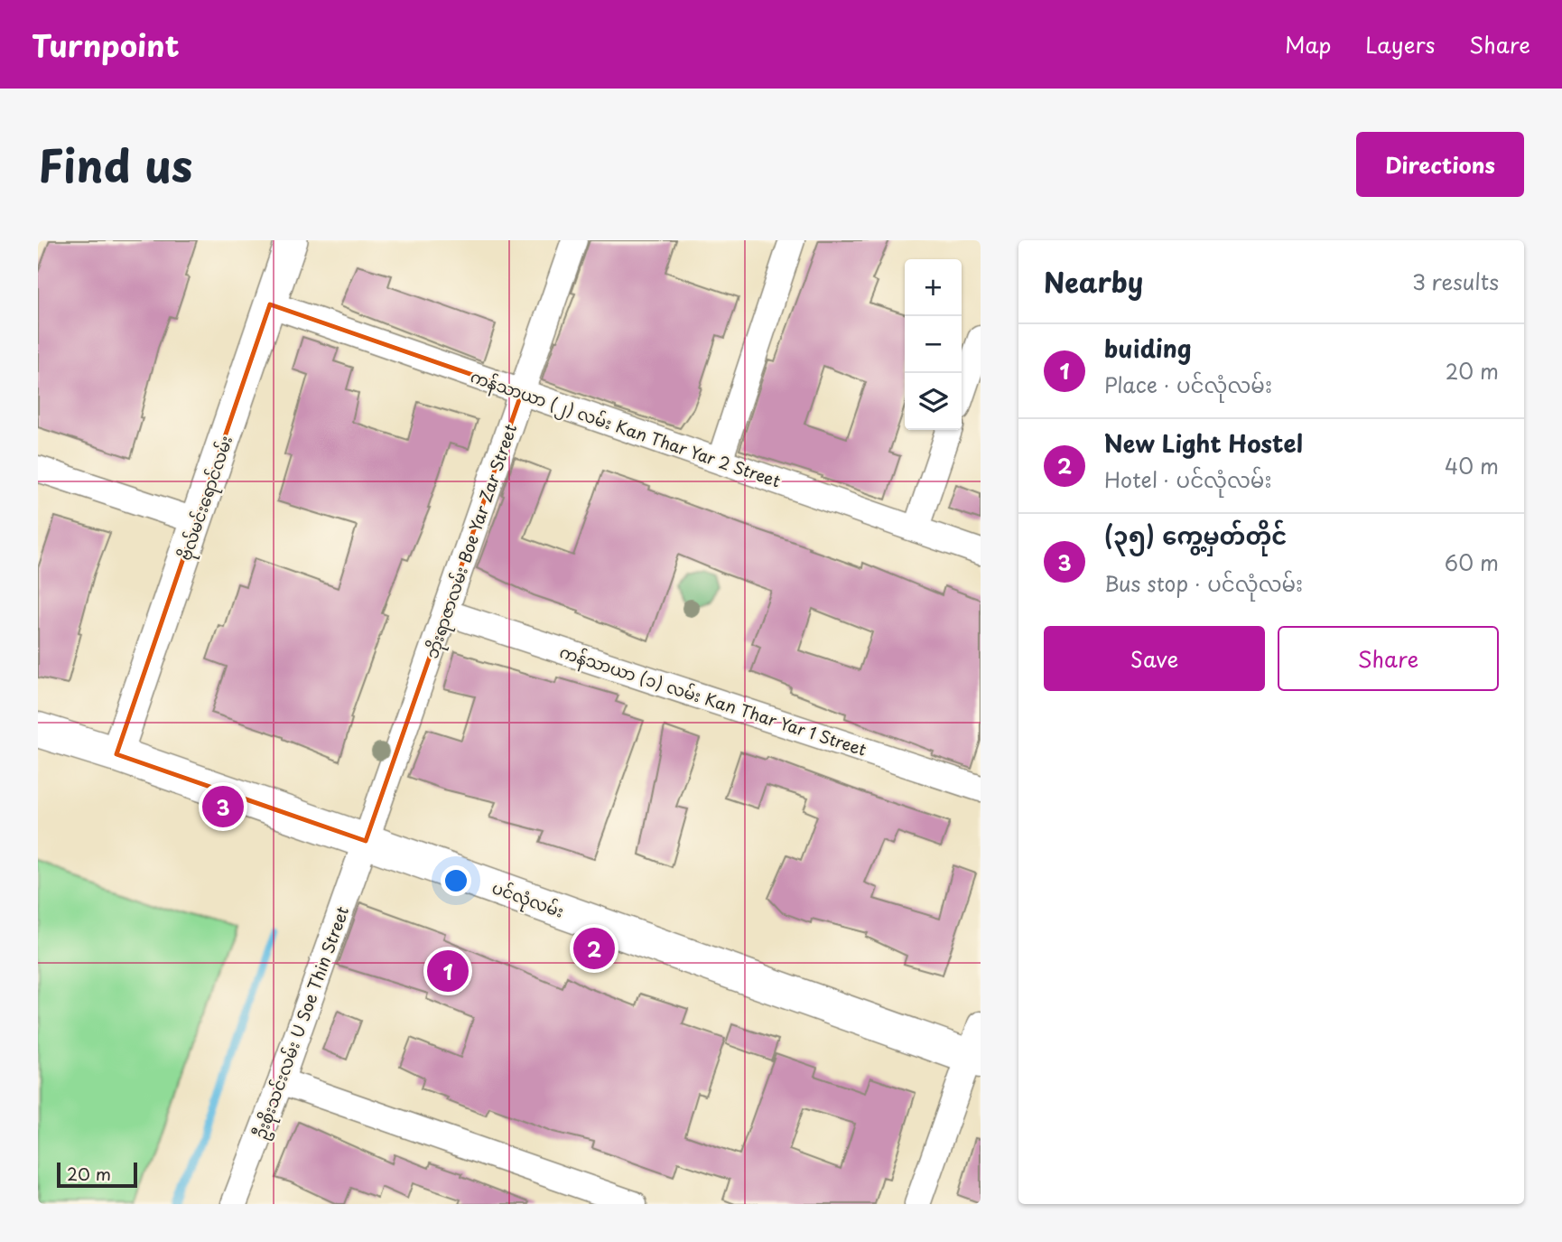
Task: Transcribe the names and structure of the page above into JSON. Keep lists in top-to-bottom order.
{
  "streets": {
    "main road": ["ပင်လုံလမ်း"],
    "street": [
      "ကန်သာယာ (၂) လမ်း Kan Thar Yar 2 Street",
      "ဗိုလ်မင်းရောင်လမ်း",
      "ဘိုးရာဇာလမ်း Boe Yar Zar Street",
      "ကန်သာယာ (၁) လမ်း Kan Thar Yar 1 Street",
      "ဦးစိုးသင်းလမ်း U Soe Thin Street"
    ]
  },
  "crossings": [
    ["ကန်သာယာ (၂) လမ်း Kan Thar Yar 2 Street", "ဗိုလ်မင်းရောင်လမ်း"],
    ["ကန်သာယာ (၂) လမ်း Kan Thar Yar 2 Street", "ဘိုးရာဇာလမ်း Boe Yar Zar Street"],
    ["ဗိုလ်မင်းရောင်လမ်း", "ပင်လုံလမ်း"],
    ["ဘိုးရာဇာလမ်း Boe Yar Zar Street", "ကန်သာယာ (၁) လမ်း Kan Thar Yar 1 Street"],
    ["ဘိုးရာဇာလမ်း Boe Yar Zar Street", "ပင်လုံလမ်း"],
    ["ဘိုးရာဇာလမ်း Boe Yar Zar Street", "ဦးစိုးသင်းလမ်း U Soe Thin Street"],
    ["ပင်လုံလမ်း", "ဦးစိုးသင်းလမ်း U Soe Thin Street"]
  ],
  "scale_bar": "20 m",
  "page": {
    "header": "Turnpoint",
    "nav": ["Map", "Layers", "Share"],
    "title": "Find us",
    "buttons": [
      "Directions",
      ["Save", "Share"]
    ],
    "heading": ["Nearby", "3 results"],
    "map_buttons": ["+", "−"],
    "list": [
      {
        "mark": "1",
        "name": "buiding",
        "note": "Place · ပင်လုံလမ်း",
        "value": "20 m"
      },
      {
        "mark": "2",
        "name": "New Light Hostel",
        "note": "Hotel · ပင်လုံလမ်း",
        "value": "40 m"
      },
      {
        "mark": "3",
        "name": "(၃၅) ကွေ့မှတ်တိုင်",
        "note": "Bus stop · ပင်လုံလမ်း",
        "value": "60 m"
      }
    ],
    "pins": ["3", "2", "1"],
    "scale": "20 m"
  }
}
